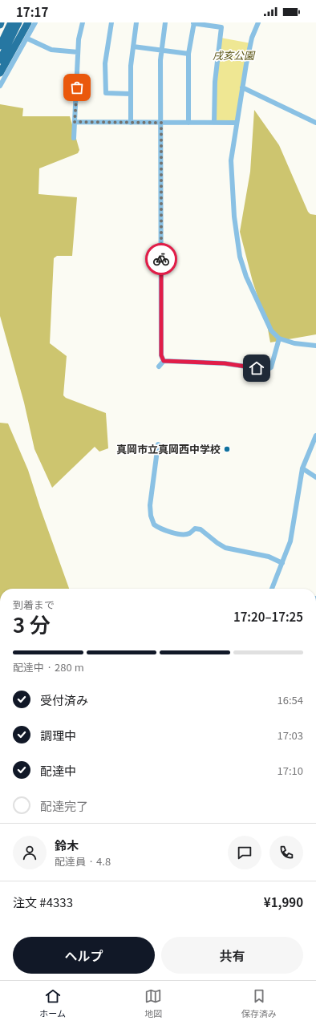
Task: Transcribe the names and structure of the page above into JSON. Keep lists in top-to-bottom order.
{
  "parks": ["戌亥公園"],
  "places": ["真岡市立真岡西中学校"],
  "page": {
    "status": "17:17",
    "heading": ["3 分", "到着まで", "17:20–17:25"],
    "panel": [
      "鈴木",
      "配達員 · 4.8",
      "注文 #4333",
      "¥1,990"
    ],
    "bar": "配達中 · 280 m",
    "list": [
      ["受付済み", "16:54"],
      ["調理中", "17:03"],
      ["配達中", "17:10"],
      "配達完了"
    ],
    "buttons": ["ヘルプ", "共有"],
    "tabs": ["ホーム", "地図", "保存済み"]
  }
}
